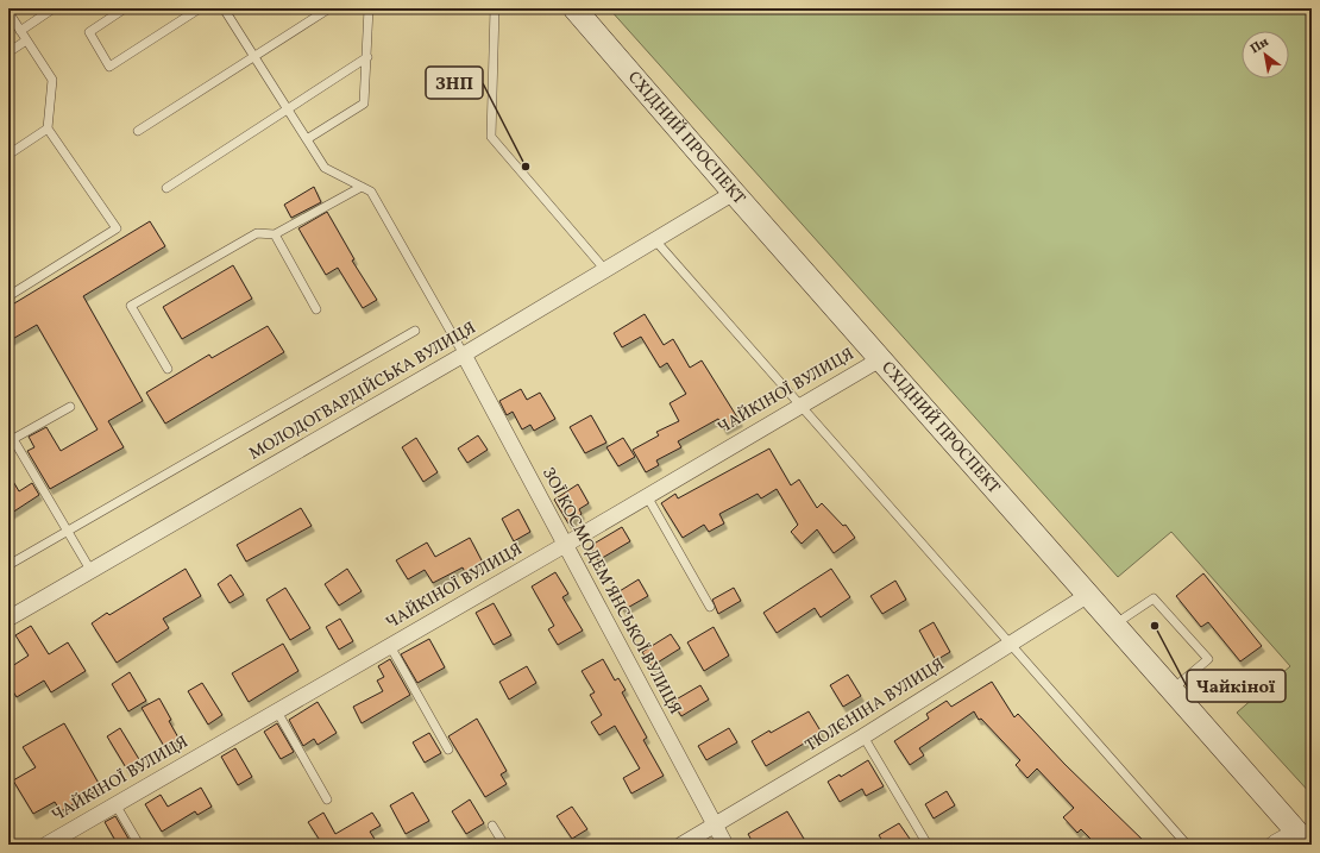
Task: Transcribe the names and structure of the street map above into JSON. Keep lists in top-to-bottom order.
{
  "streets": {
    "main road": ["СХІДНИЙ ПРОСПЕКТ"],
    "street": [
      "МОЛОДОГВАРДІЙСЬКА ВУЛИЦЯ",
      "ЧАЙКІНОЇ ВУЛИЦЯ",
      "ЗОЇ КОСМОДЕМ’ЯНСЬКОЇ ВУЛИЦЯ",
      "ТЮЛЄНІНА ВУЛИЦЯ"
    ]
  },
  "crossings": [
    ["СХІДНИЙ ПРОСПЕКТ", "МОЛОДОГВАРДІЙСЬКА ВУЛИЦЯ"],
    ["СХІДНИЙ ПРОСПЕКТ", "ЧАЙКІНОЇ ВУЛИЦЯ"],
    ["СХІДНИЙ ПРОСПЕКТ", "ТЮЛЄНІНА ВУЛИЦЯ"],
    ["МОЛОДОГВАРДІЙСЬКА ВУЛИЦЯ", "ЗОЇ КОСМОДЕМ’ЯНСЬКОЇ ВУЛИЦЯ"],
    ["ЧАЙКІНОЇ ВУЛИЦЯ", "ЗОЇ КОСМОДЕМ’ЯНСЬКОЇ ВУЛИЦЯ"],
    ["ЗОЇ КОСМОДЕМ’ЯНСЬКОЇ ВУЛИЦЯ", "ТЮЛЄНІНА ВУЛИЦЯ"]
  ],
  "places": ["ЗНП", "Чайкіної"],
  "north": "top left"
}
